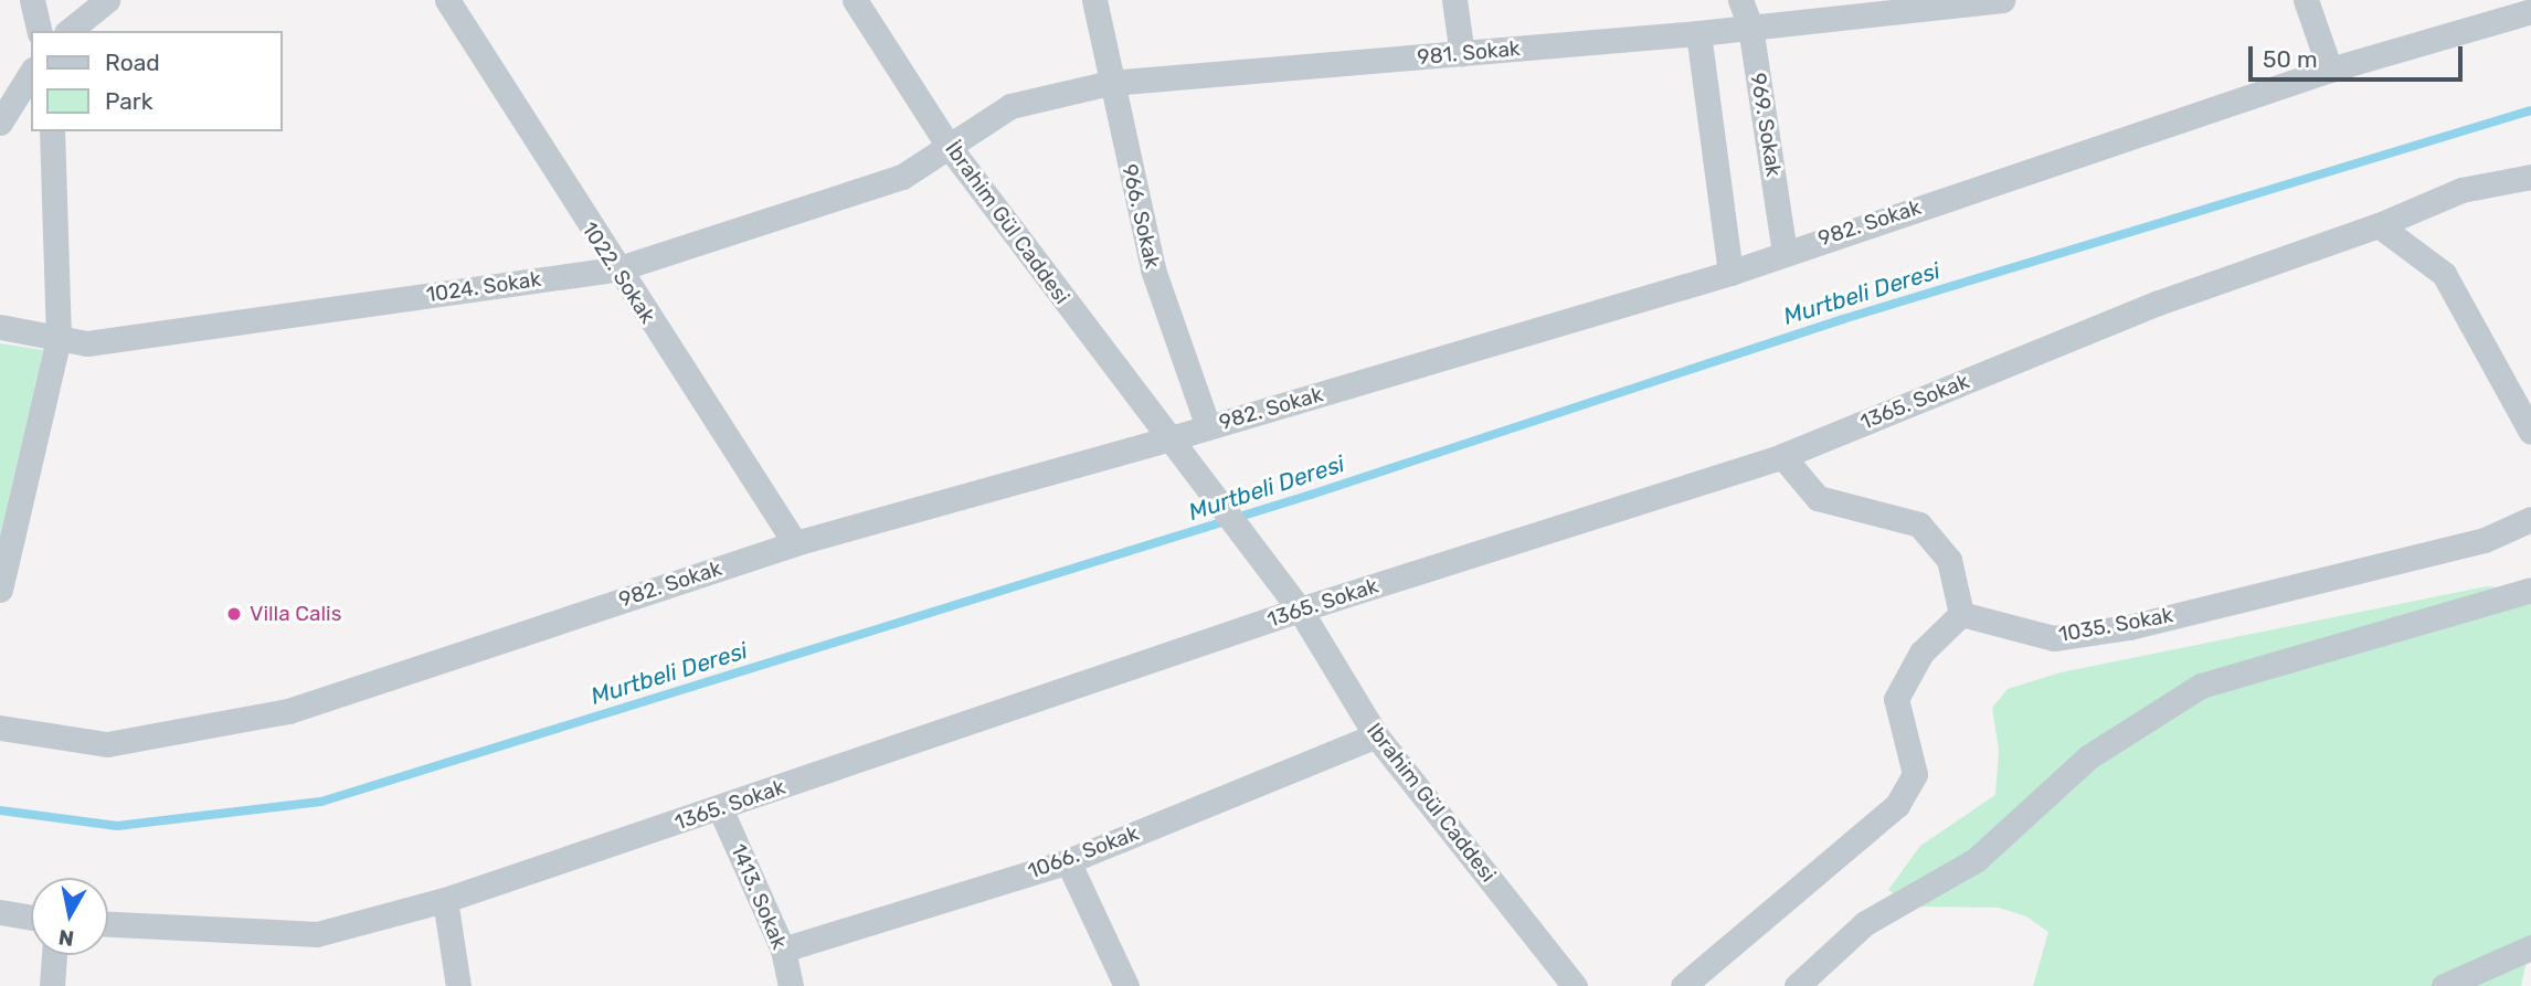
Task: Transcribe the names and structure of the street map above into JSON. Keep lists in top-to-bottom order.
{
  "streets": {
    "street": [
      "981. Sokak",
      "969. Sokak",
      "966. Sokak",
      "İbrahim Gül Caddesi",
      "982. Sokak",
      "1022. Sokak",
      "1024. Sokak",
      "1365. Sokak",
      "1035. Sokak",
      "Ibrahim Gül Caddesi",
      "1066. Sokak",
      "1413. Sokak"
    ]
  },
  "crossings": [
    ["981. Sokak", "969. Sokak"],
    ["981. Sokak", "966. Sokak"],
    ["981. Sokak", "İbrahim Gül Caddesi"],
    ["981. Sokak", "1024. Sokak"],
    ["969. Sokak", "982. Sokak"],
    ["966. Sokak", "982. Sokak"],
    ["İbrahim Gül Caddesi", "982. Sokak"],
    ["İbrahim Gül Caddesi", "1024. Sokak"],
    ["İbrahim Gül Caddesi", "1365. Sokak"],
    ["İbrahim Gül Caddesi", "Ibrahim Gül Caddesi"],
    ["982. Sokak", "1022. Sokak"],
    ["1022. Sokak", "1024. Sokak"],
    ["1365. Sokak", "Ibrahim Gül Caddesi"],
    ["1365. Sokak", "1413. Sokak"],
    ["Ibrahim Gül Caddesi", "1066. Sokak"],
    ["1066. Sokak", "1413. Sokak"]
  ],
  "water": ["Murtbeli Deresi"],
  "places": ["Villa Calis"],
  "legend": ["Road", "Park"],
  "scale_bar": "50 m",
  "north": "bottom"
}
